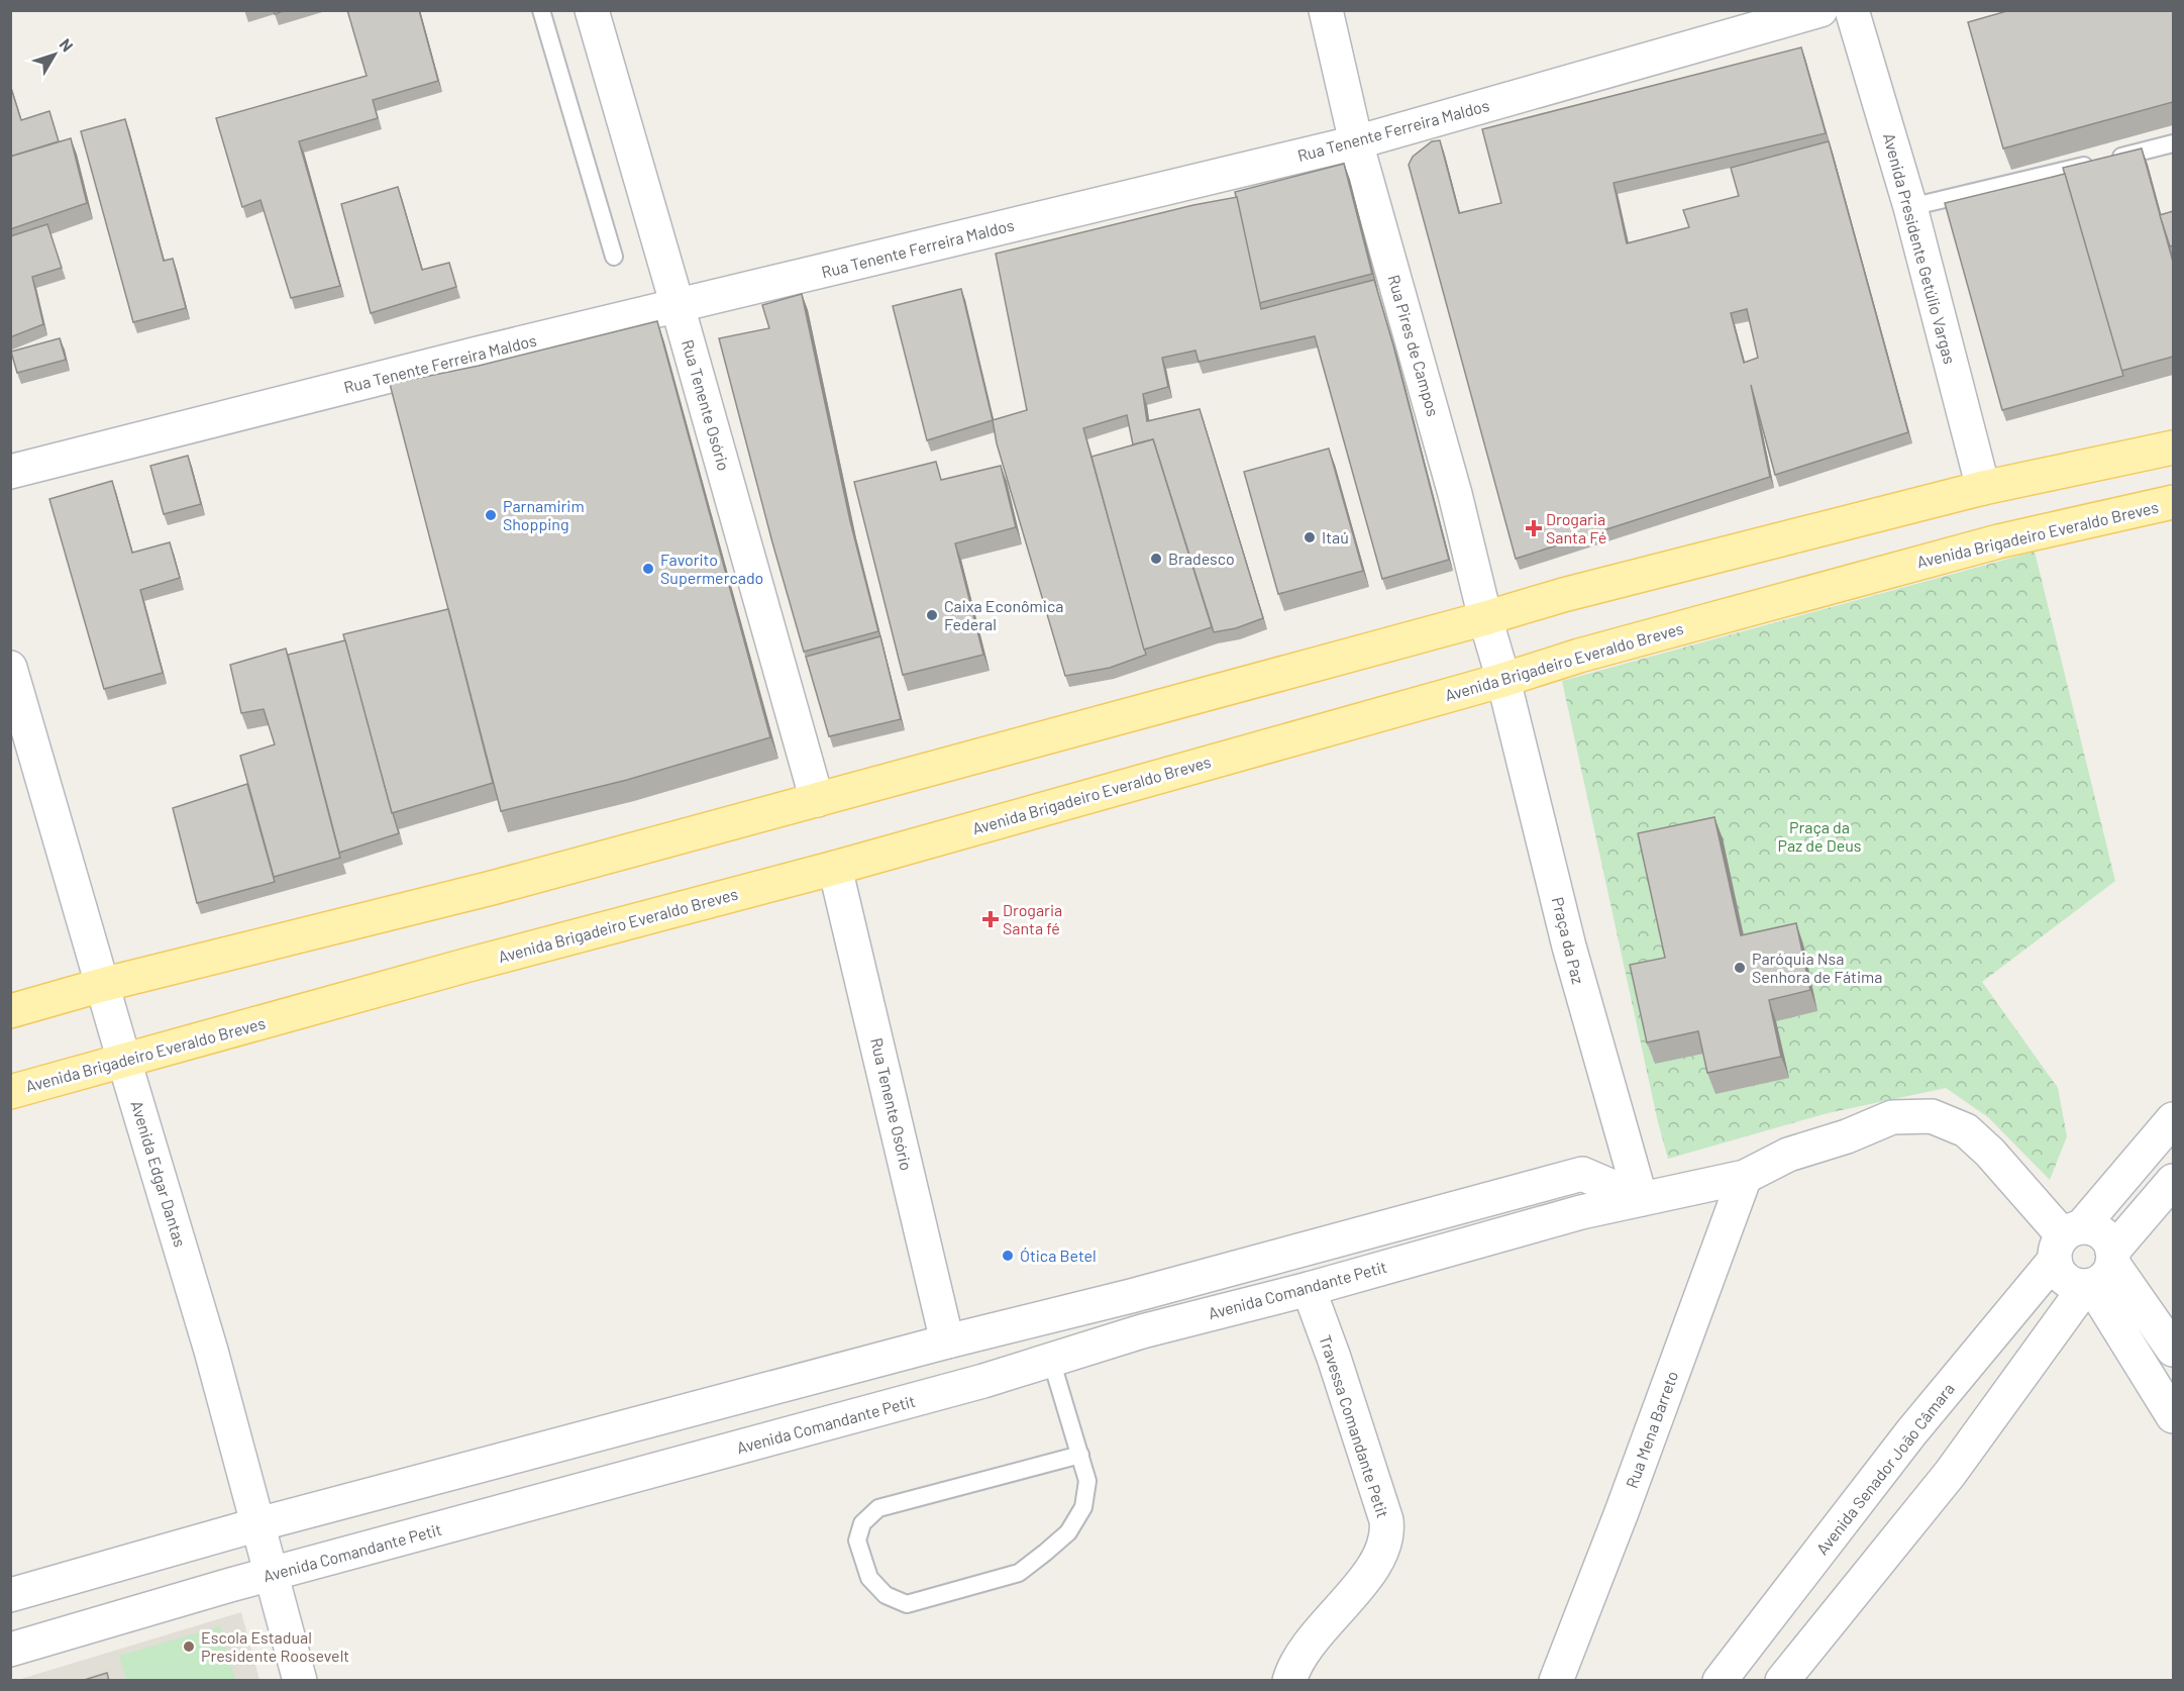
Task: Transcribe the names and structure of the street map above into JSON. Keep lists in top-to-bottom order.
{
  "streets": {
    "main road": ["Avenida Brigadeiro Everaldo Breves"],
    "street": [
      "Rua Tenente Ferreira Maldos",
      "Avenida Presidente Getúlio Vargas",
      "Rua Pires de Campos",
      "Rua Tenente Osório",
      "Praça da Paz",
      "Avenida Edgar Dantas",
      "Avenida Comandante Petit",
      "Travessa Comandante Petit",
      "Rua Mena Barreto",
      "Avenida Senador João Câmara"
    ]
  },
  "crossings": [
    ["Rua Tenente Ferreira Maldos", "Rua Pires de Campos"],
    ["Rua Tenente Ferreira Maldos", "Rua Tenente Osório"],
    ["Rua Pires de Campos", "Avenida Brigadeiro Everaldo Breves"],
    ["Rua Pires de Campos", "Praça da Paz"],
    ["Rua Tenente Osório", "Avenida Brigadeiro Everaldo Breves"],
    ["Avenida Brigadeiro Everaldo Breves", "Praça da Paz"],
    ["Avenida Brigadeiro Everaldo Breves", "Avenida Edgar Dantas"],
    ["Praça da Paz", "Avenida Comandante Petit"],
    ["Avenida Edgar Dantas", "Avenida Comandante Petit"],
    ["Avenida Comandante Petit", "Travessa Comandante Petit"],
    ["Avenida Comandante Petit", "Rua Mena Barreto"],
    ["Avenida Comandante Petit", "Avenida Senador João Câmara"]
  ],
  "parks": ["Praça da Paz de Deus"],
  "places": {
    "other": [
      "Parnamirim Shopping",
      "Itaú",
      "Bradesco",
      "Favorito Supermercado",
      "Caixa Econômica Federal",
      "Paróquia Nsa Senhora de Fátima",
      "Ótica Betel",
      "Escola Estadual Presidente Roosevelt"
    ],
    "health": ["Drogaria Santa Fé", "Drogaria Santa fé"]
  },
  "north": "top right"
}
